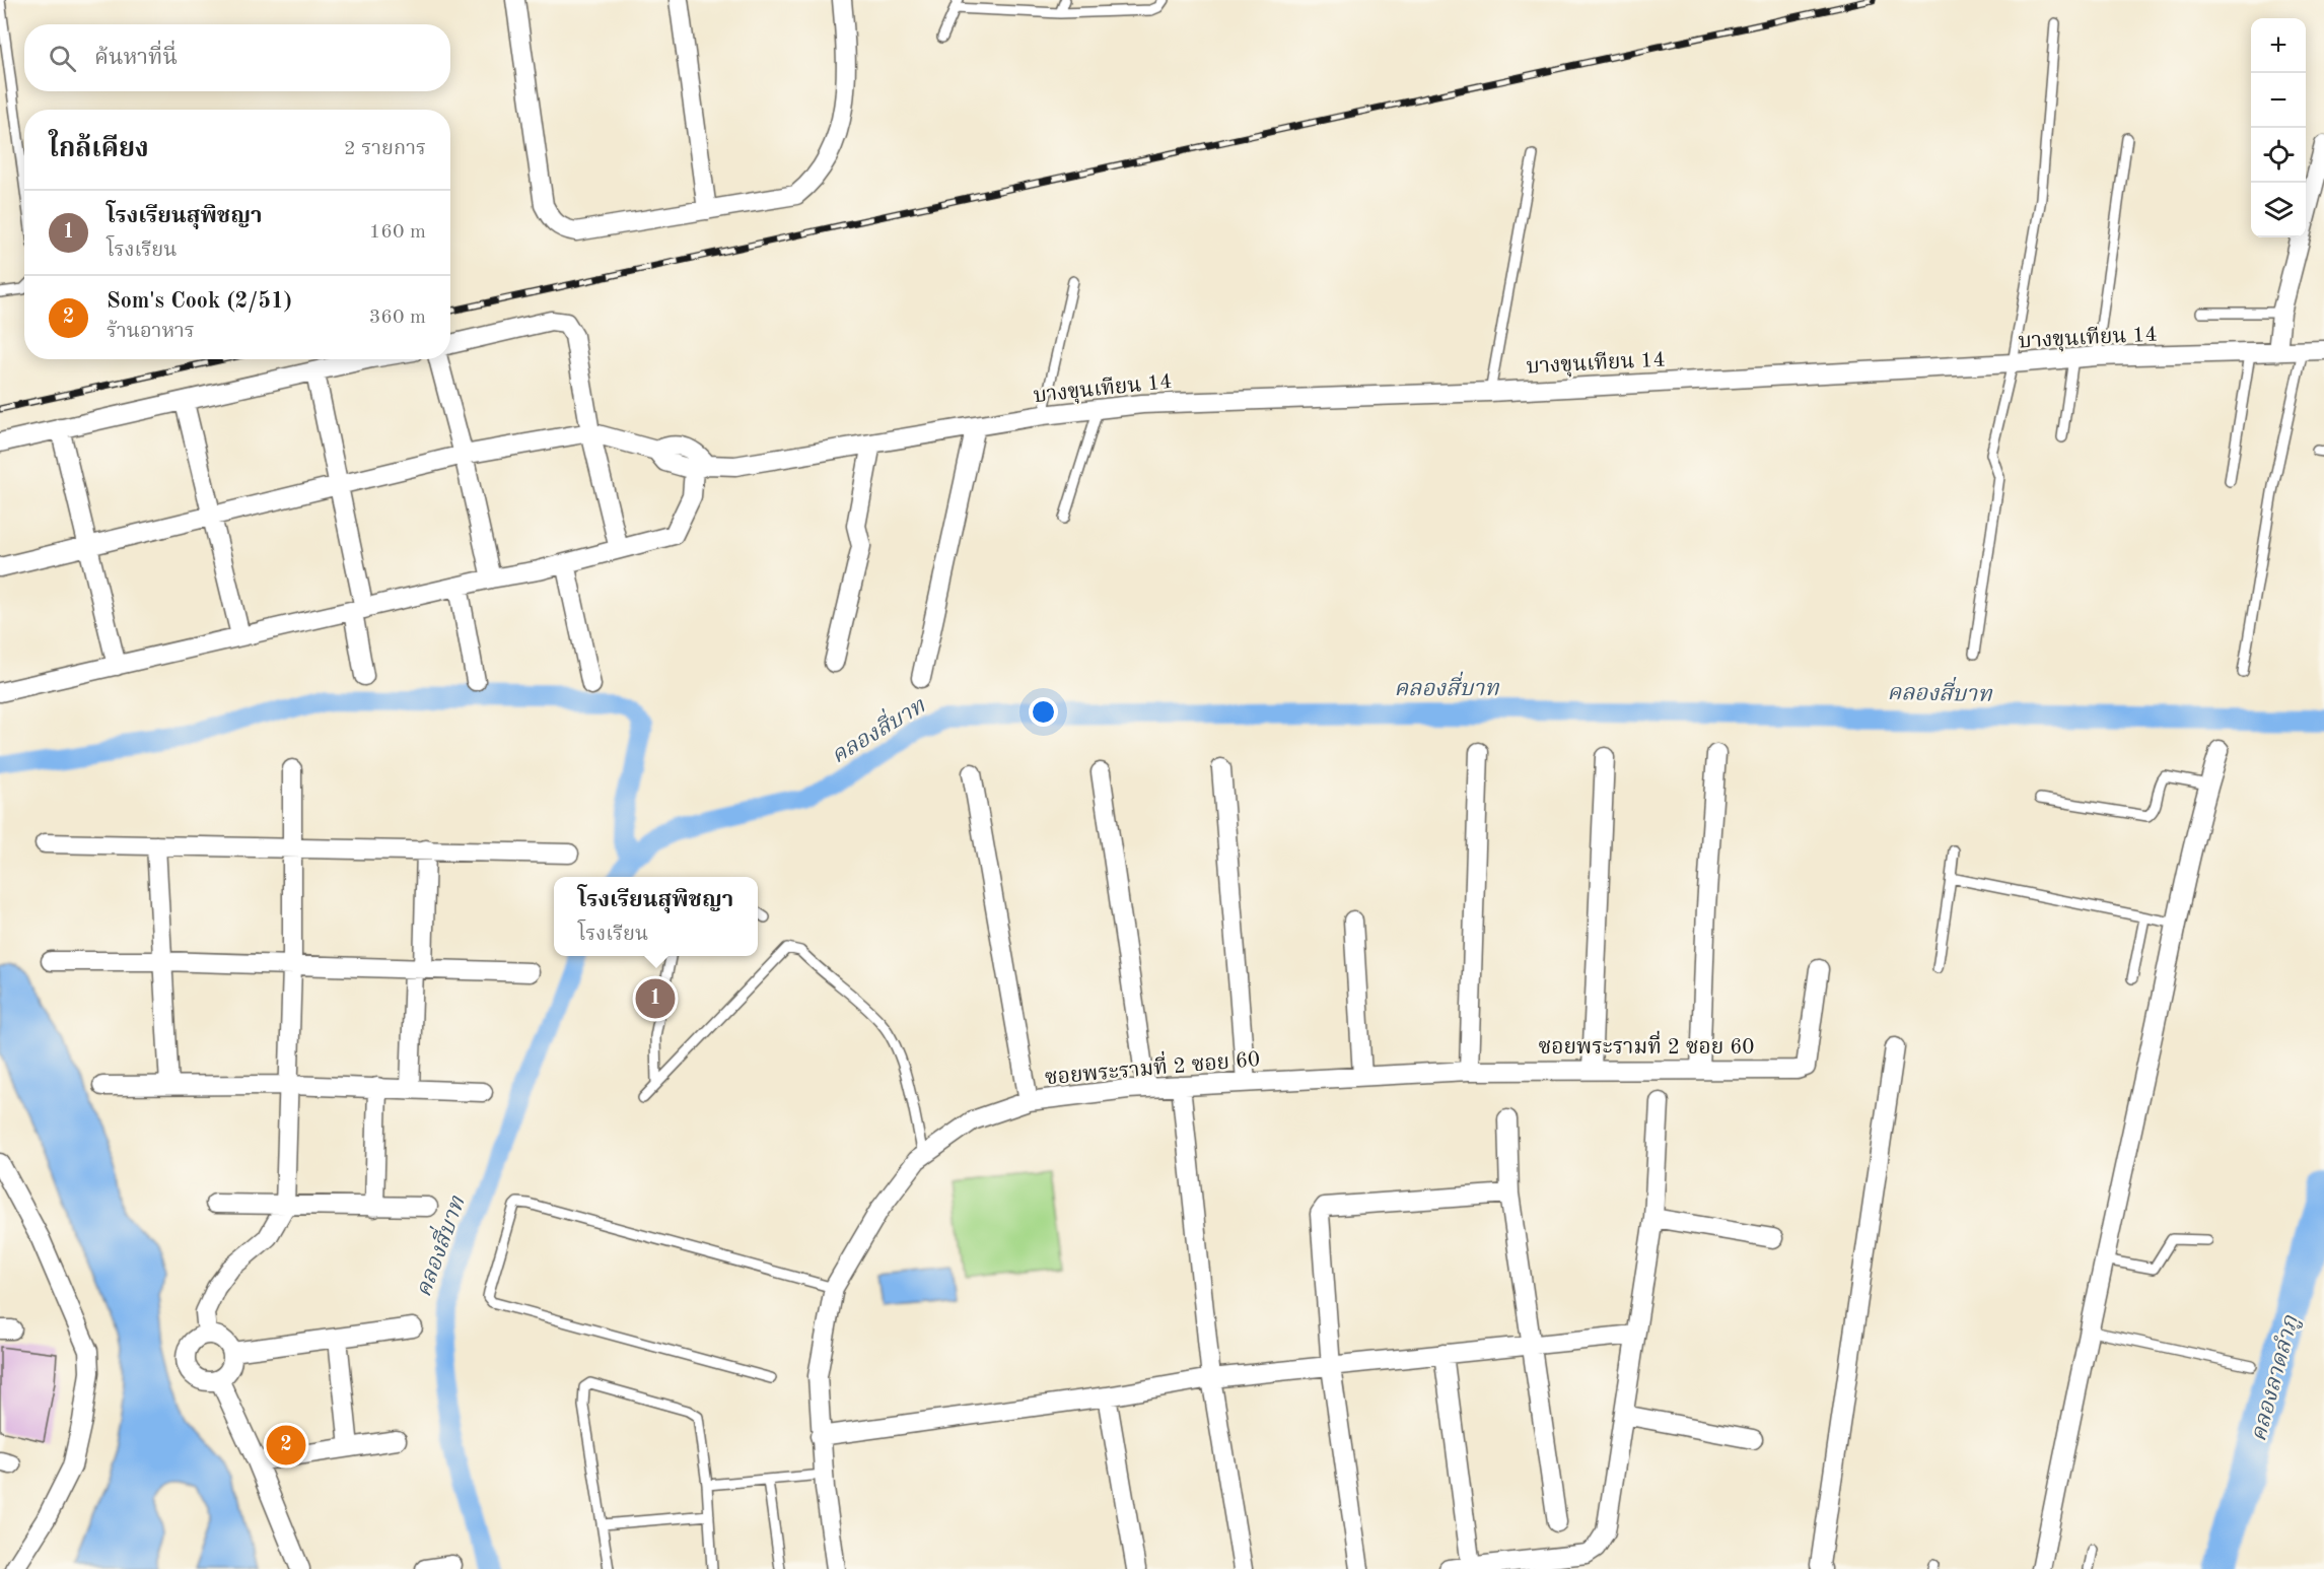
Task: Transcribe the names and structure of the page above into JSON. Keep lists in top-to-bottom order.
{
  "streets": {
    "street": ["บางขุนเทียน 14", "ซอยพระรามที่ 2 ซอย 60"]
  },
  "water": ["คลองสี่บาท", "คลองลาดลำภู"],
  "page": {
    "map_buttons": ["+", "−"],
    "search": "ค้นหาที่นี่",
    "heading": ["ใกล้เคียง", "2 รายการ"],
    "list": [
      {
        "mark": "1",
        "name": "โรงเรียนสุพิชญา",
        "note": "โรงเรียน",
        "value": "160 m"
      },
      {
        "mark": "2",
        "name": "Som's Cook (2/51)",
        "note": "ร้านอาหาร",
        "value": "360 m"
      }
    ],
    "popup": ["โรงเรียนสุพิชญา", "โรงเรียน"],
    "pins": ["1", "2"]
  }
}
